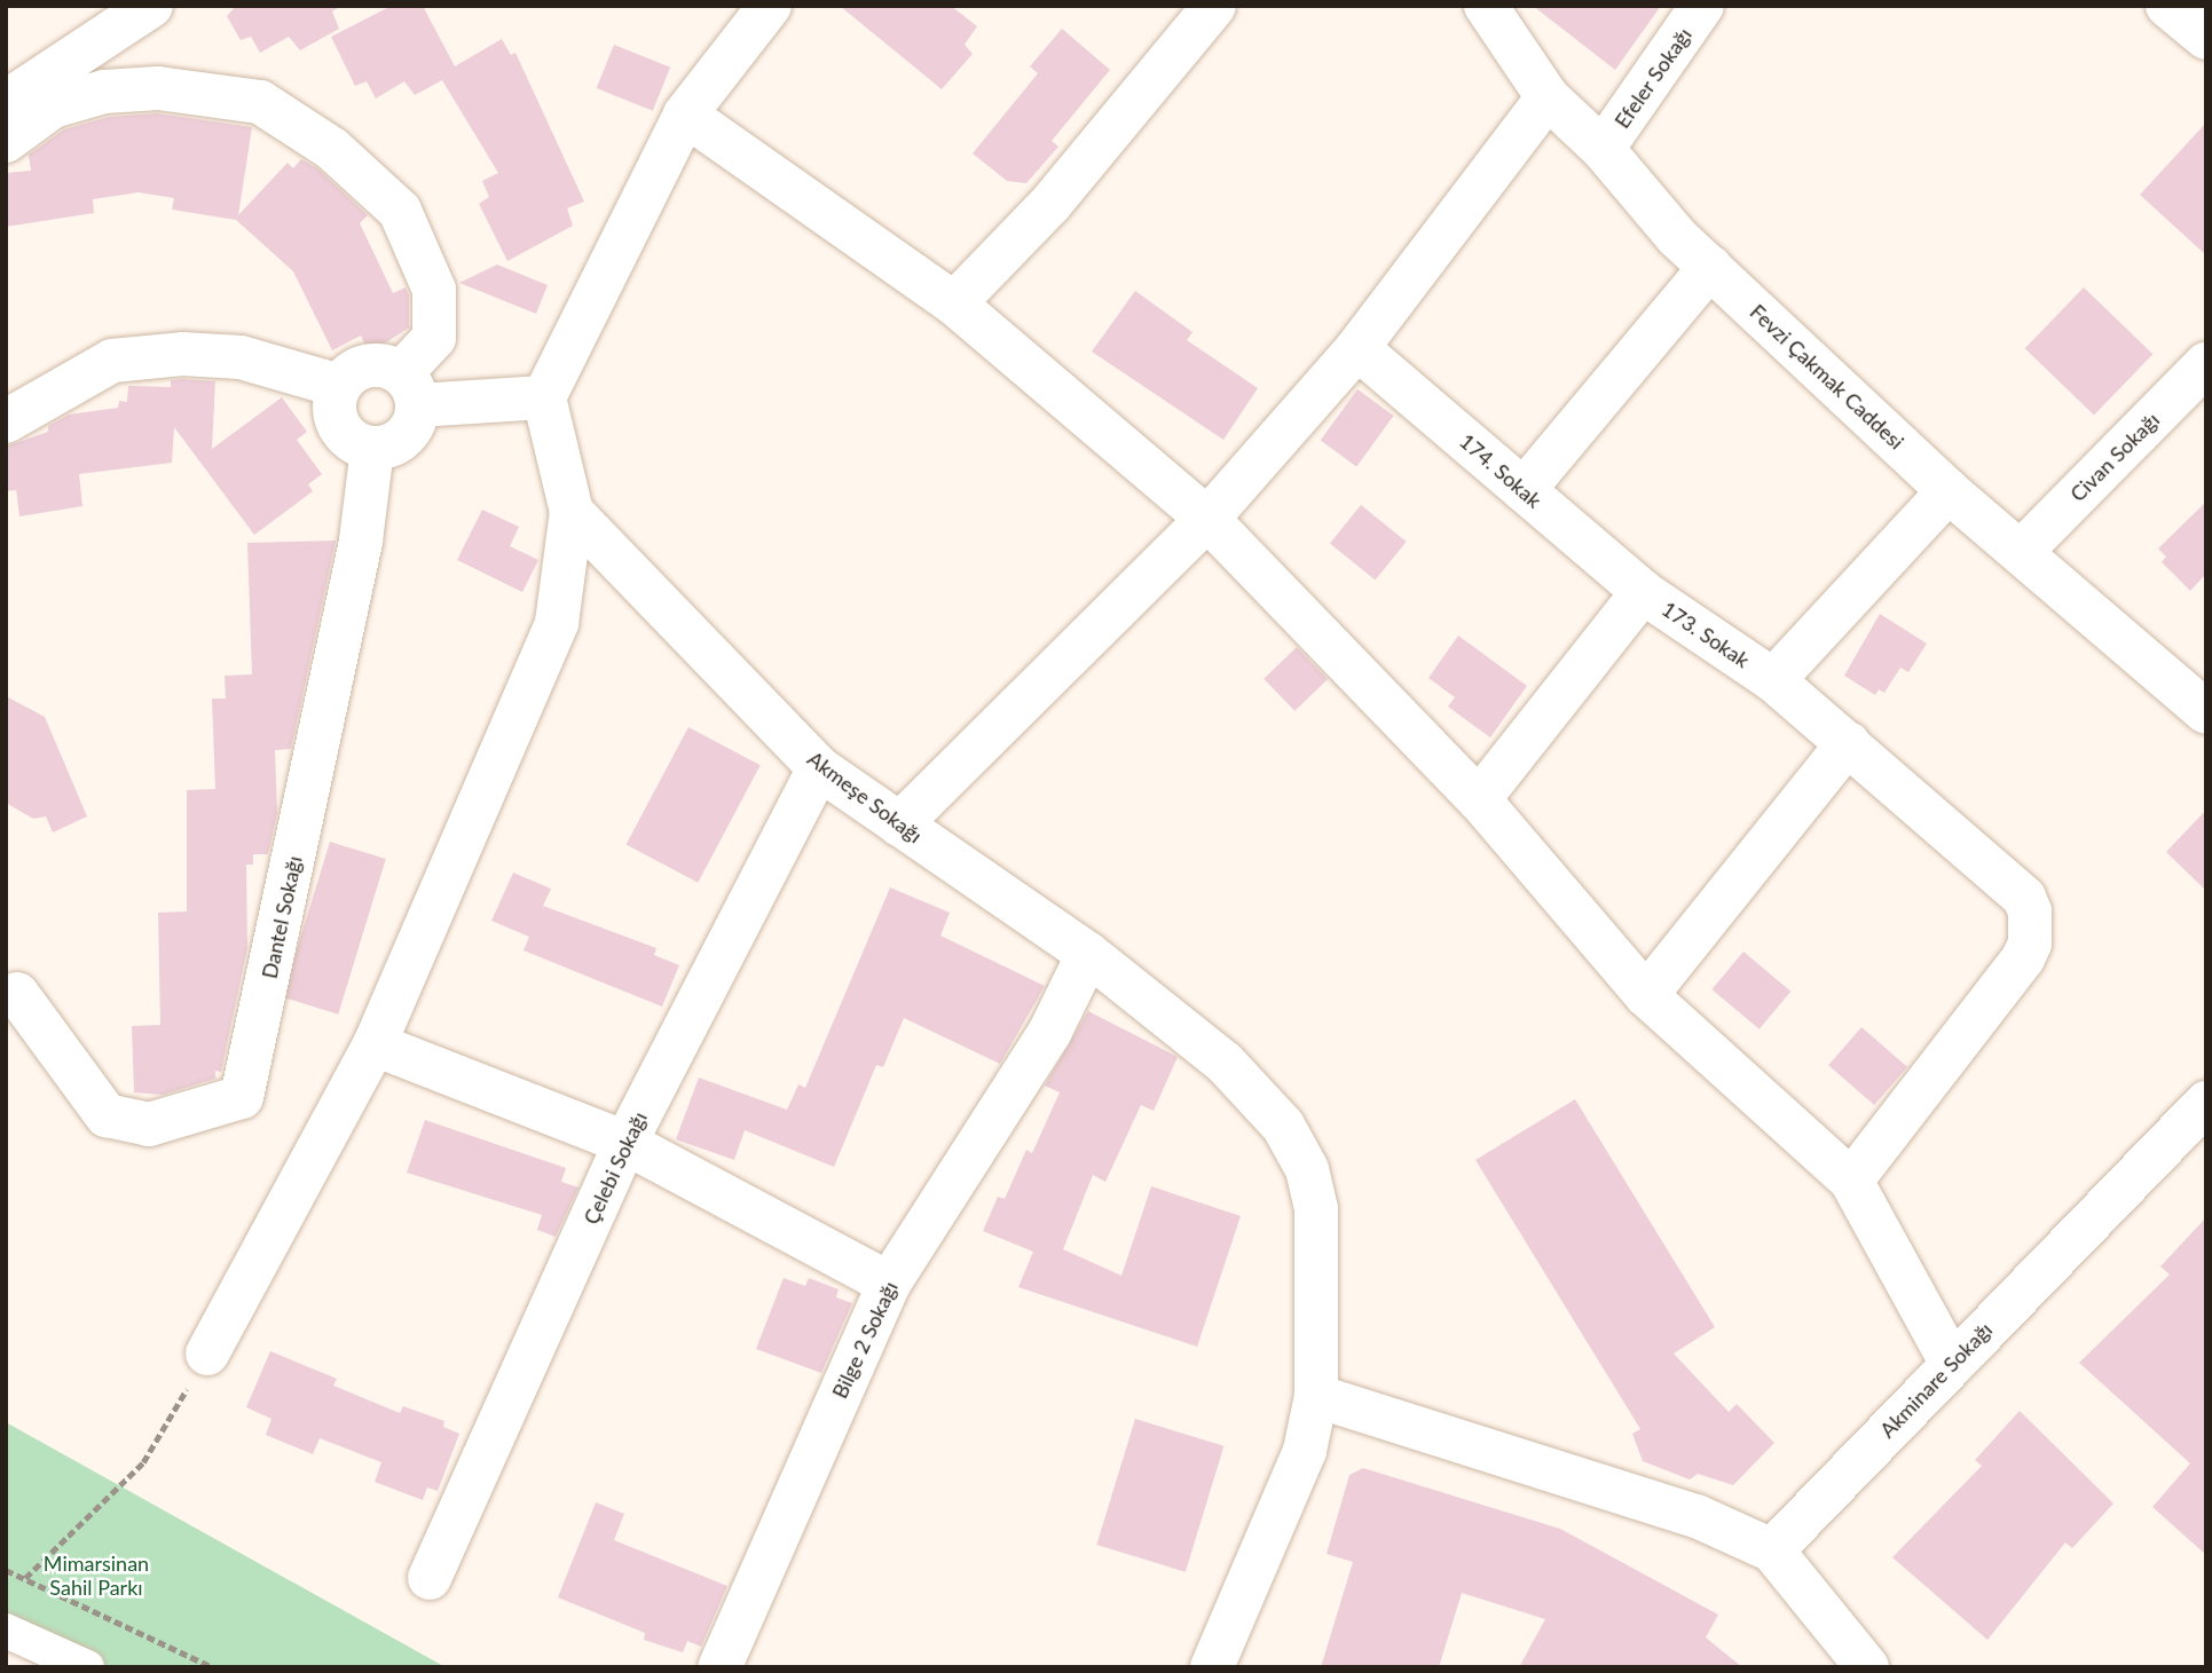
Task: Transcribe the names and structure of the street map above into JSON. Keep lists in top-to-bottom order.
{
  "streets": {
    "street": [
      "Efeler Sokağı",
      "Fevzi Çakmak Caddesi",
      "Civan Sokağı",
      "174. Sokak",
      "173. Sokak",
      "Akmeşe Sokağı",
      "Dantel Sokağı",
      "Çelebi Sokağı",
      "Bilge 2 Sokağı",
      "Akminare Sokağı"
    ]
  },
  "crossings": [
    ["Efeler Sokağı", "Fevzi Çakmak Caddesi"],
    ["Fevzi Çakmak Caddesi", "Civan Sokağı"],
    ["174. Sokak", "173. Sokak"],
    ["Akmeşe Sokağı", "Çelebi Sokağı"],
    ["Akmeşe Sokağı", "Bilge 2 Sokağı"]
  ],
  "parks": ["Mimarsinan Sahil Parkı"]
}
